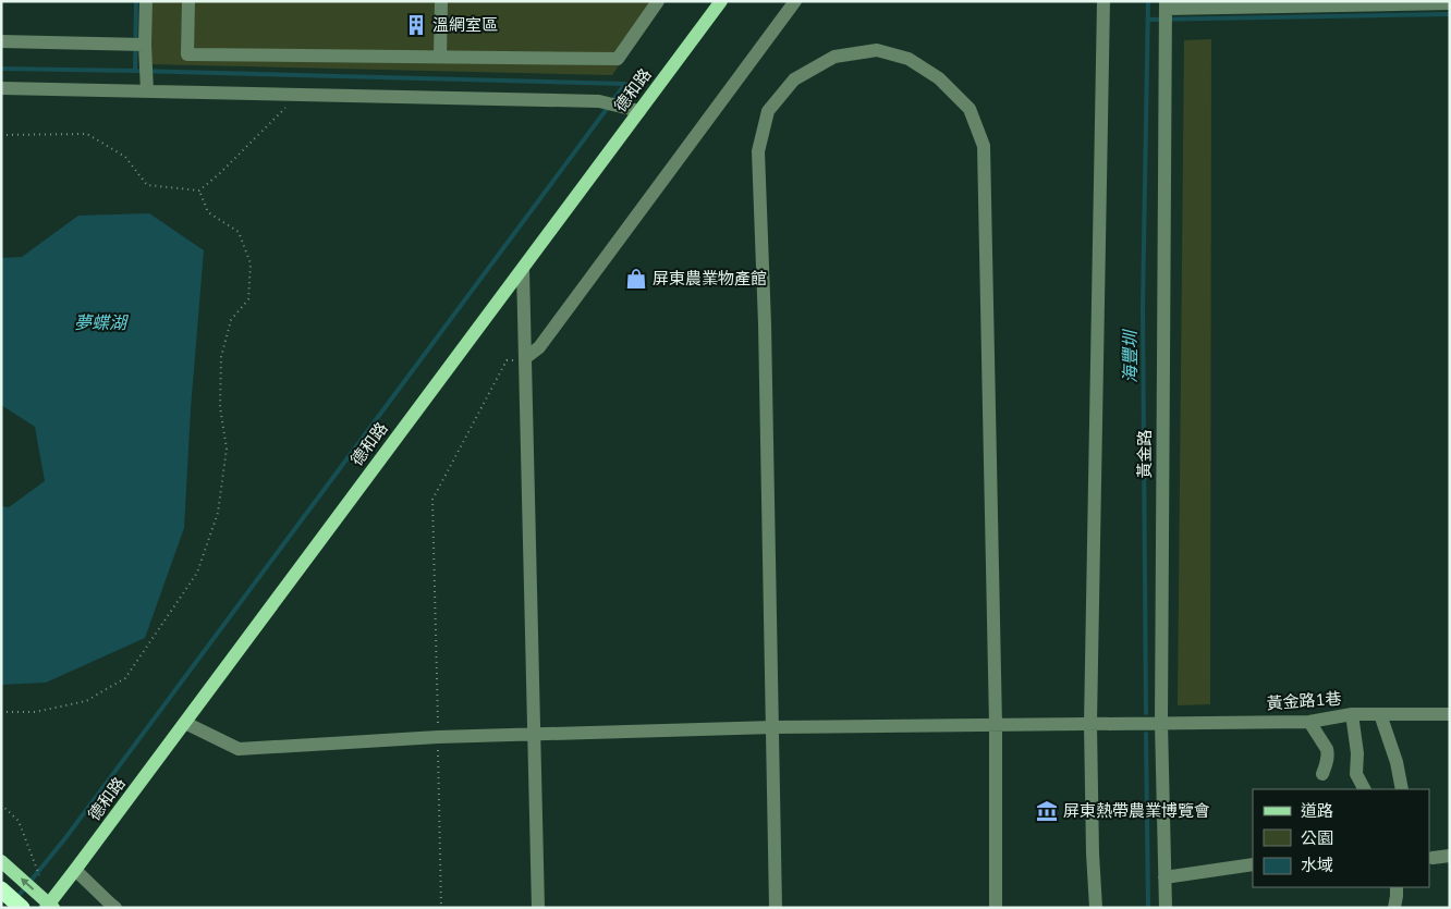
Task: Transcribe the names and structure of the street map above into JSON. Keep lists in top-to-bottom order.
{
  "streets": {
    "main road": ["德和路"],
    "street": ["黃金路", "黃金路1巷"]
  },
  "crossings": [
    ["德和路", "黃金路1巷"],
    ["黃金路", "黃金路1巷"]
  ],
  "water": ["夢蝶湖", "海豐圳"],
  "places": {
    "building": ["溫網室區"],
    "shop": ["屏東農業物產館"],
    "museum": ["屏東熱帶農業博覽會"]
  },
  "legend": ["道路", "公園", "水域"]
}
